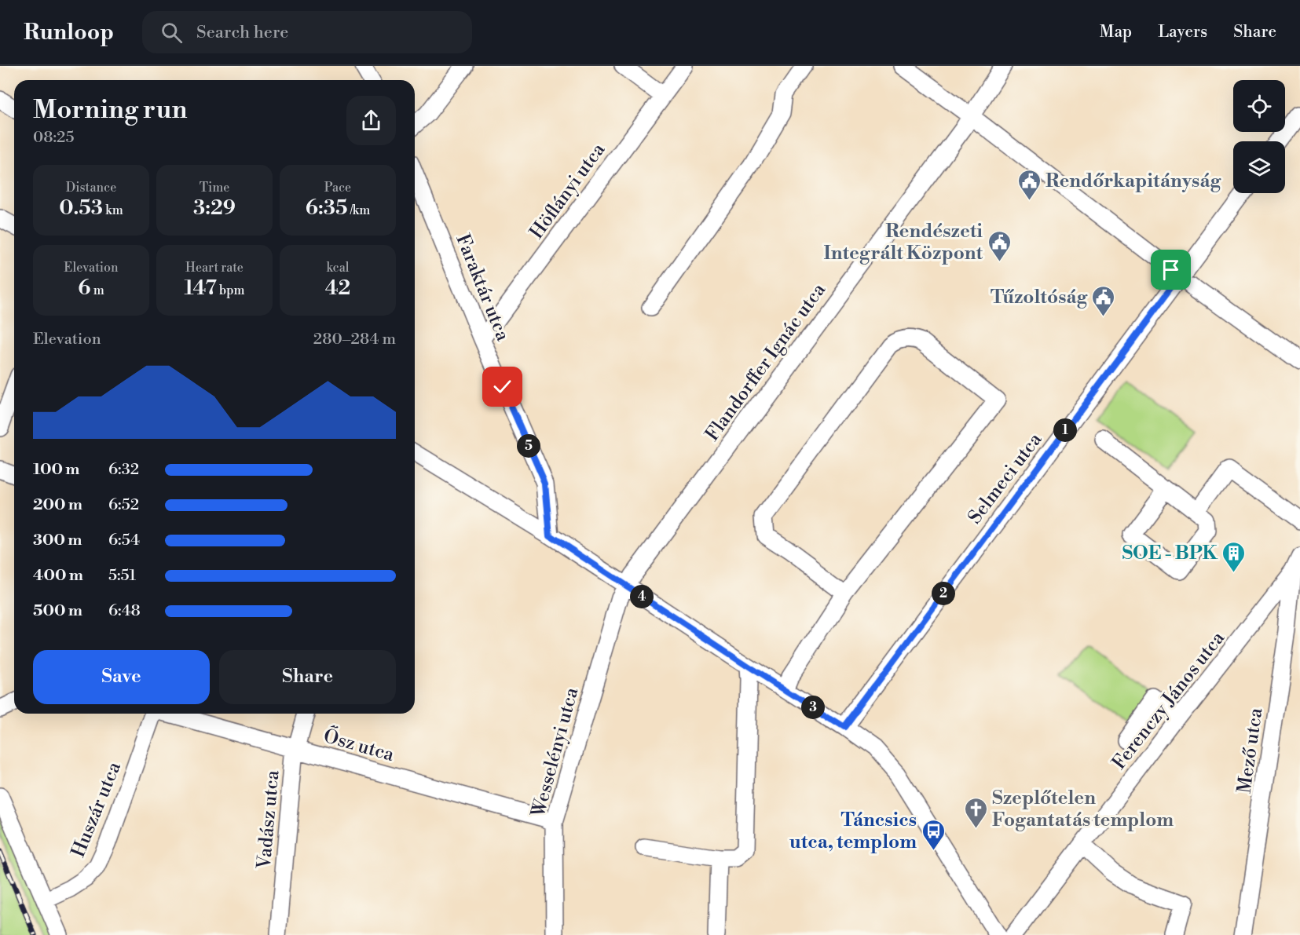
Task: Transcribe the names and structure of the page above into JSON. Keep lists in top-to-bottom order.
{
  "streets": {
    "street": [
      "Höflányi utca",
      "Faraktár utca",
      "Flandorffer Ignác utca",
      "Selmeci utca",
      "Ferenczy János utca",
      "Ősz utca",
      "Mező utca",
      "Wesselényi utca",
      "Huszár utca",
      "Vadász utca"
    ]
  },
  "crossings": [
    ["Höflányi utca", "Faraktár utca"],
    ["Flandorffer Ignác utca", "Wesselényi utca"],
    ["Ferenczy János utca", "Mező utca"],
    ["Ősz utca", "Wesselényi utca"],
    ["Ősz utca", "Vadász utca"]
  ],
  "places": {
    "public building": ["Rendőrkapitányság", "Rendészeti Integrált Központ", "Tűzoltóság"],
    "building": ["SOE - BPK"],
    "church": ["Szeplőtelen Fogantatás templom"],
    "bus stop": ["Táncsics utca, templom"]
  },
  "page": {
    "header": "Runloop",
    "search": "Search here",
    "nav": ["Map", "Layers", "Share"],
    "heading": ["Morning run", "08:25"],
    "stats": [
      ["Distance", "0.53 km"],
      ["Time", "3:29"],
      ["Pace", "6:35 /km"],
      ["Elevation", "6 m"],
      ["Heart rate", "147 bpm"],
      ["kcal", "42"]
    ],
    "chart": ["Elevation", "280–284 m"],
    "pins": [
      "1",
      "5",
      "2",
      "4",
      "3"
    ],
    "list": [
      {
        "name": "100 m",
        "note": "6:32"
      },
      {
        "name": "200 m",
        "note": "6:52"
      },
      {
        "name": "300 m",
        "note": "6:54"
      },
      {
        "name": "400 m",
        "note": "5:51"
      },
      {
        "name": "500 m",
        "note": "6:48"
      }
    ],
    "buttons": ["Save", "Share"]
  }
}
